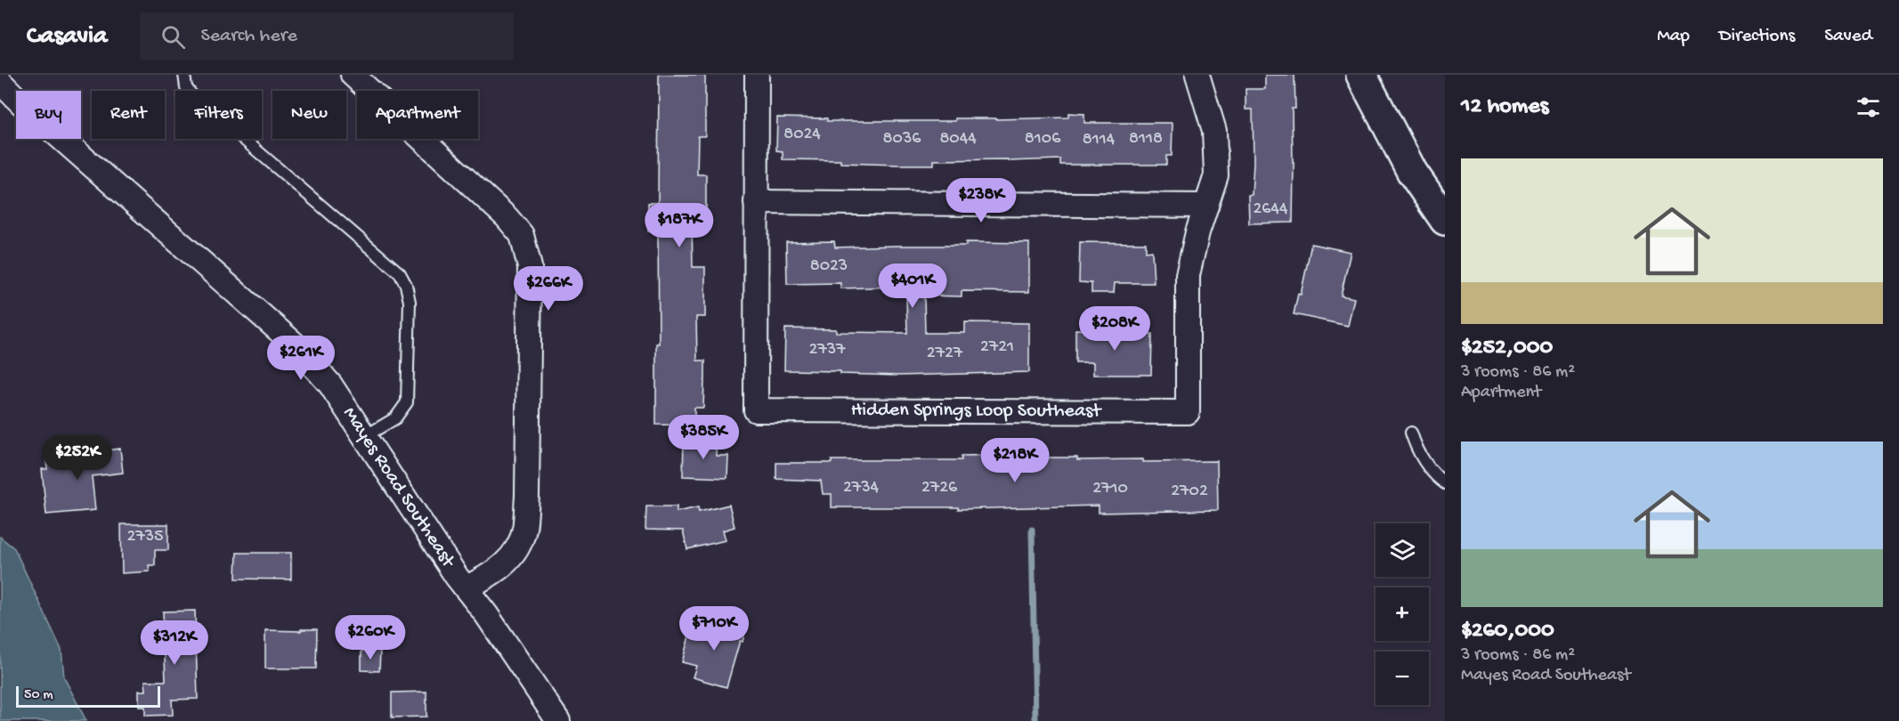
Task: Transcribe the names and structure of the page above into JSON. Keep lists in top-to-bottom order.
{
  "streets": {
    "street": ["Hidden Springs Loop Southeast", "Mayes Road Southeast"]
  },
  "house_numbers": [
    "8024",
    "8036",
    "8044",
    "8106",
    "8118",
    "8114",
    "2644",
    "8023",
    "2721",
    "2737",
    "2727",
    "2734",
    "2726",
    "2710",
    "2702",
    "2735"
  ],
  "scale_bar": "50 m",
  "page": {
    "header": "Casavia",
    "search": "Search here",
    "nav": ["Map", "Directions", "Saved"],
    "heading": "12 homes",
    "chip": [
      "Buy",
      "Rent",
      "Filters",
      "New",
      "Apartment"
    ],
    "list": [
      {
        "name": "$252,000",
        "note": "3 rooms · 86 m² · Apartment"
      },
      {
        "name": "$260,000",
        "note": "3 rooms · 86 m² · Mayes Road Southeast"
      }
    ],
    "price": [
      "$238K",
      "$187K",
      "$401K",
      "$266K",
      "$208K",
      "$261K",
      "$385K",
      "$252K",
      "$218K",
      "$710K",
      "$260K",
      "$312K"
    ],
    "map_buttons": ["+", "−"],
    "scale": "50 m"
  }
}
